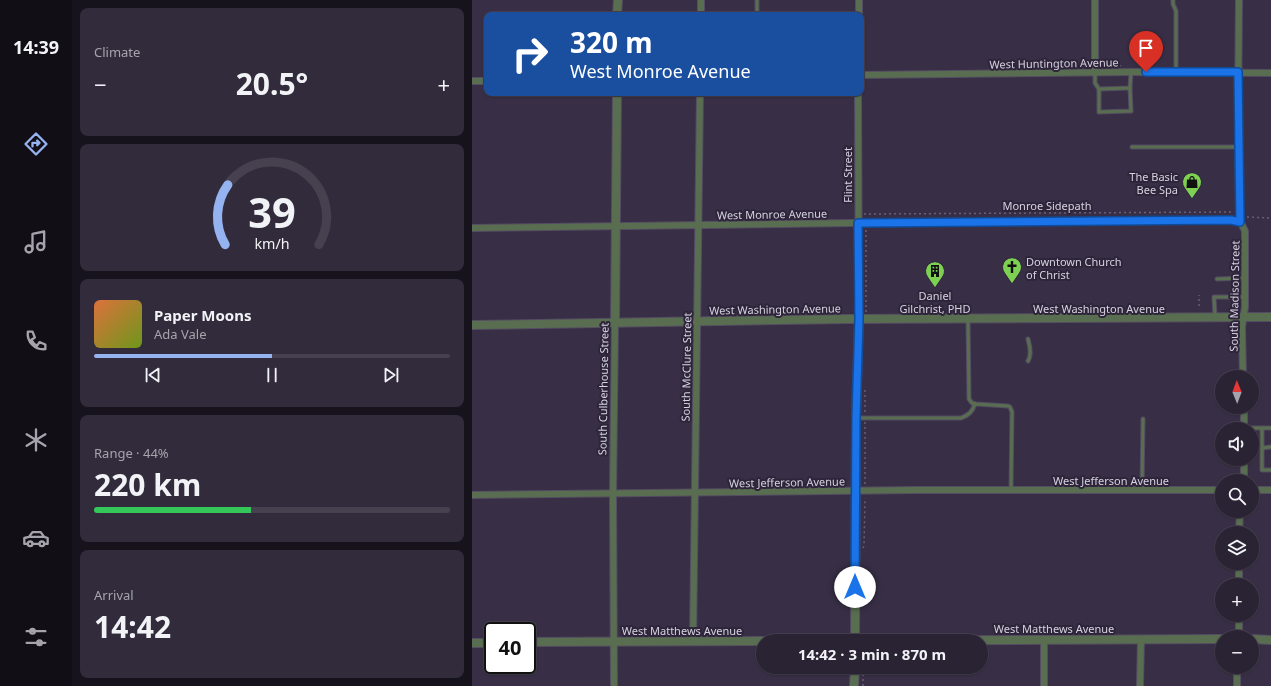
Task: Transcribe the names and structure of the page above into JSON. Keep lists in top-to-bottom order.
{
  "streets": {
    "street": [
      "West Huntington Avenue",
      "Flint Street",
      "West Monroe Avenue",
      "South Madison Street",
      "West Washington Avenue",
      "South McClure Street",
      "South Culberhouse Street",
      "West Jefferson Avenue",
      "West Matthews Avenue"
    ],
    "path": ["Monroe Sidepath"]
  },
  "crossings": [
    ["West Huntington Avenue", "South Madison Street"],
    ["Flint Street", "West Monroe Avenue"],
    ["Flint Street", "West Washington Avenue"],
    ["Flint Street", "West Jefferson Avenue"],
    ["West Monroe Avenue", "South Madison Street"],
    ["West Monroe Avenue", "South McClure Street"],
    ["West Monroe Avenue", "South Culberhouse Street"],
    ["South Madison Street", "West Washington Avenue"],
    ["West Washington Avenue", "South McClure Street"],
    ["West Washington Avenue", "South Culberhouse Street"],
    ["South McClure Street", "West Jefferson Avenue"],
    ["South McClure Street", "West Matthews Avenue"],
    ["South Culberhouse Street", "West Jefferson Avenue"],
    ["South Culberhouse Street", "West Matthews Avenue"]
  ],
  "places": {
    "shop": ["The Basic Bee Spa"],
    "church": ["Downtown Church of Christ"],
    "building": ["Daniel Gilchrist, PHD"]
  },
  "north": "top",
  "page": {
    "tabs": "14:39",
    "tile": [
      "Climate",
      ["Range · 44%", "220 km"],
      ["Arrival", "14:42"]
    ],
    "turn": ["320 m", "West Monroe Avenue"],
    "heat": ["−", "20.5°", "+"],
    "song": ["Paper Moons", "Ada Vale"],
    "map_buttons": ["+", "−"],
    "limit": "40",
    "trip": "14:42 · 3 min · 870 m",
    "gauge": ["39", "km/h"]
  }
}
